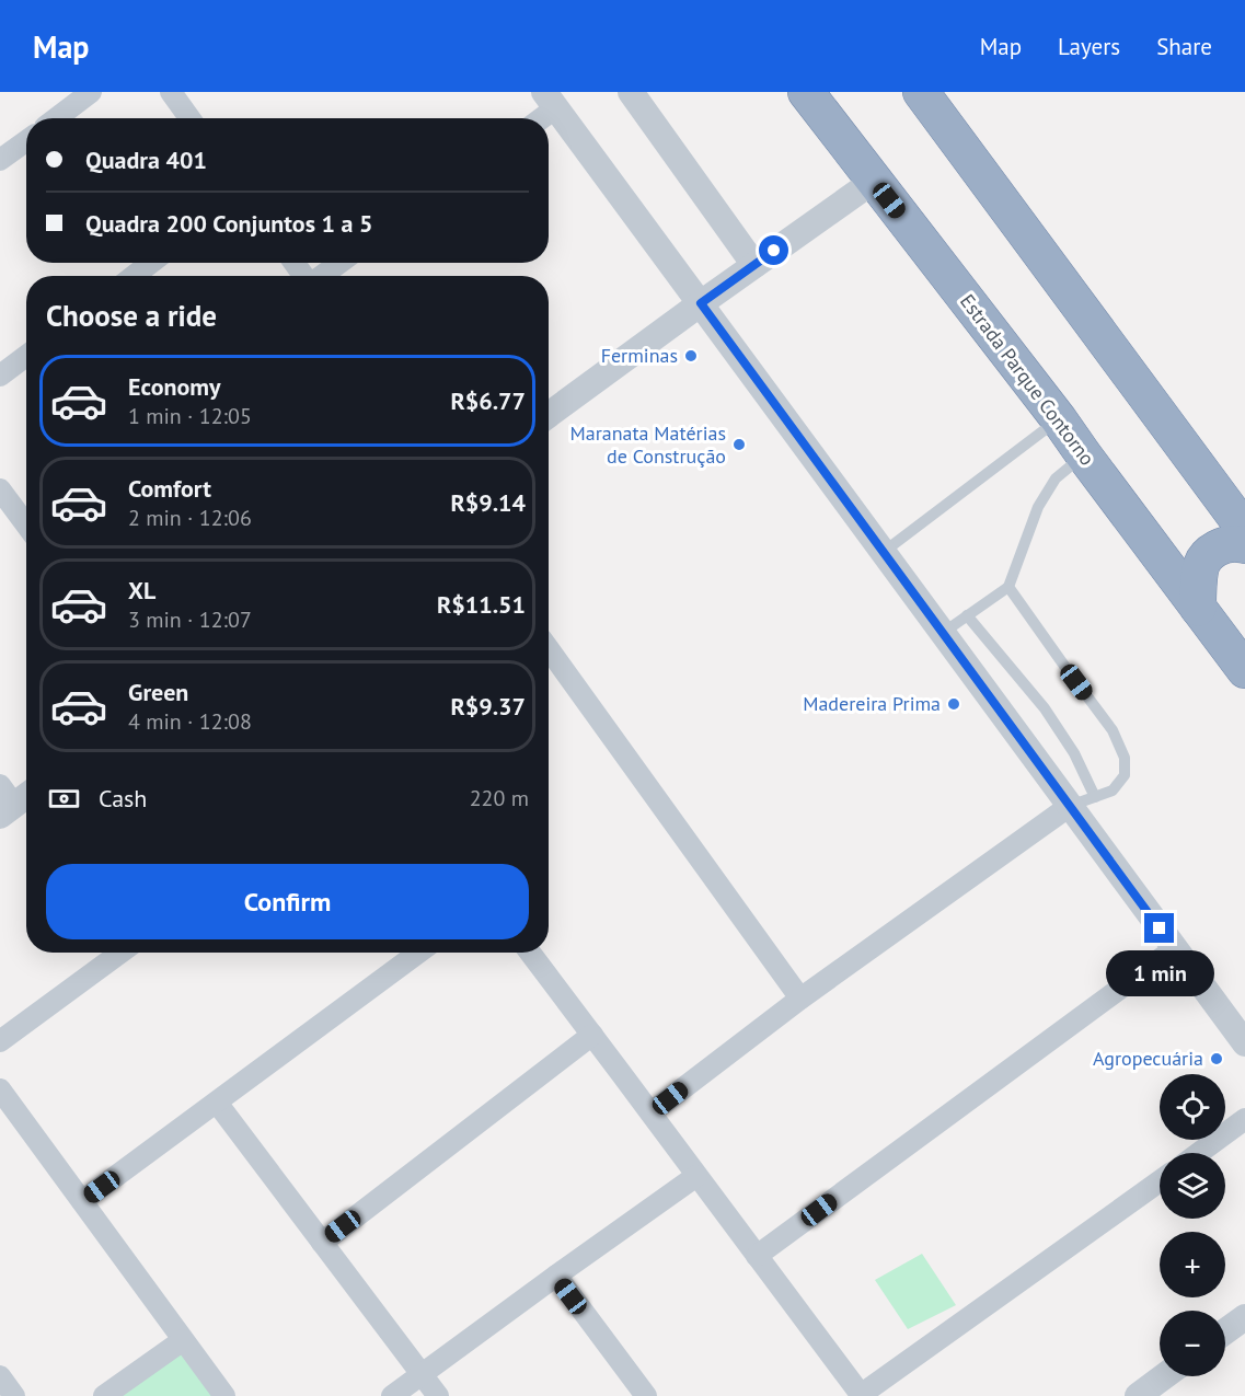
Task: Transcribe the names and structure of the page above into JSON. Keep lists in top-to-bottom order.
{
  "streets": {
    "highway": ["Estrada Parque Contorno"]
  },
  "places": [
    "Ferminas",
    "Maranata Matérias de Construção",
    "Madereira Prima",
    "Agropecuária"
  ],
  "page": {
    "header": "Map",
    "nav": ["Map", "Layers", "Share"],
    "banner": ["Quadra 401", "Quadra 200 Conjuntos 1 a 5"],
    "heading": "Choose a ride",
    "list": [
      {
        "name": "Economy",
        "note": "1 min · 12:05",
        "value": "R$6.77"
      },
      {
        "name": "Comfort",
        "note": "2 min · 12:06",
        "value": "R$9.14"
      },
      {
        "name": "XL",
        "note": "3 min · 12:07",
        "value": "R$11.51"
      },
      {
        "name": "Green",
        "note": "4 min · 12:08",
        "value": "R$9.37"
      }
    ],
    "pay": ["Cash", "220 m"],
    "buttons": "Confirm",
    "bubble": "1 min",
    "map_buttons": ["+", "−"]
  }
}
